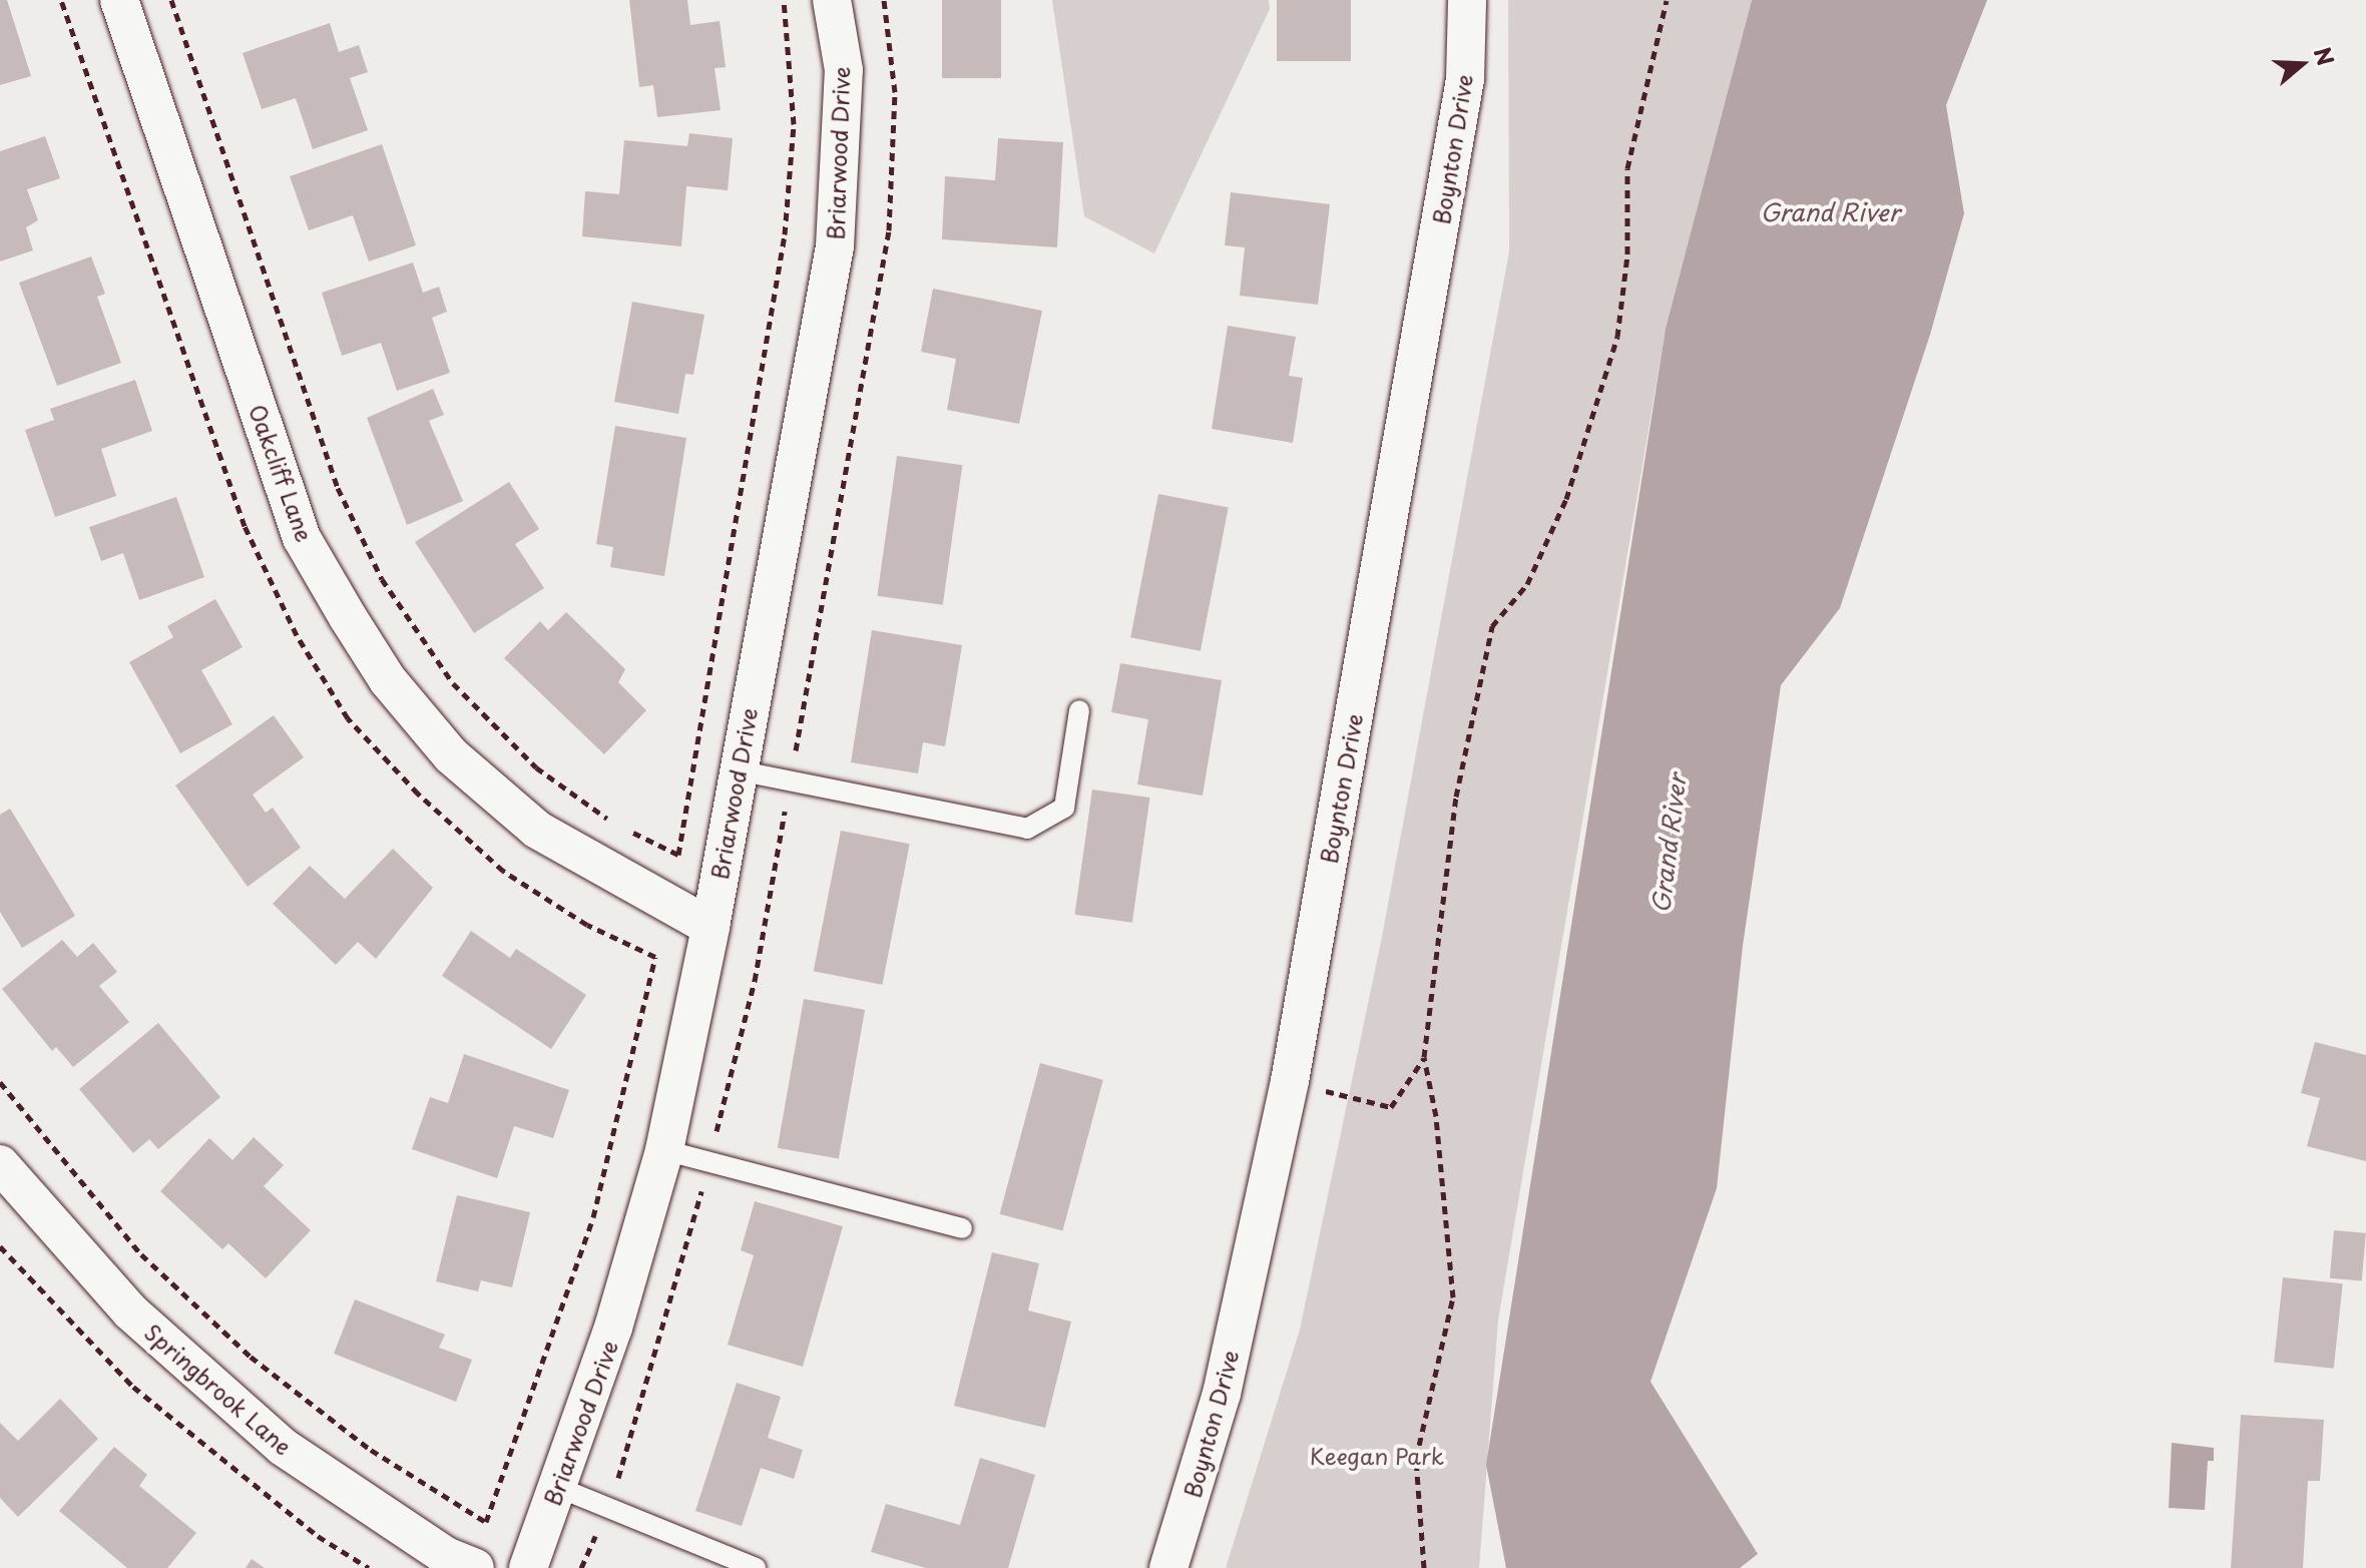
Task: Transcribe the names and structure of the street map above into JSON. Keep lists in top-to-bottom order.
{
  "streets": {
    "street": [
      "Boynton Drive",
      "Briarwood Drive",
      "Oakcliff Lane",
      "Springbrook Lane"
    ]
  },
  "crossings": [
    ["Briarwood Drive", "Oakcliff Lane"]
  ],
  "water": ["Grand River"],
  "parks": ["Keegan Park"],
  "north": "right"
}
